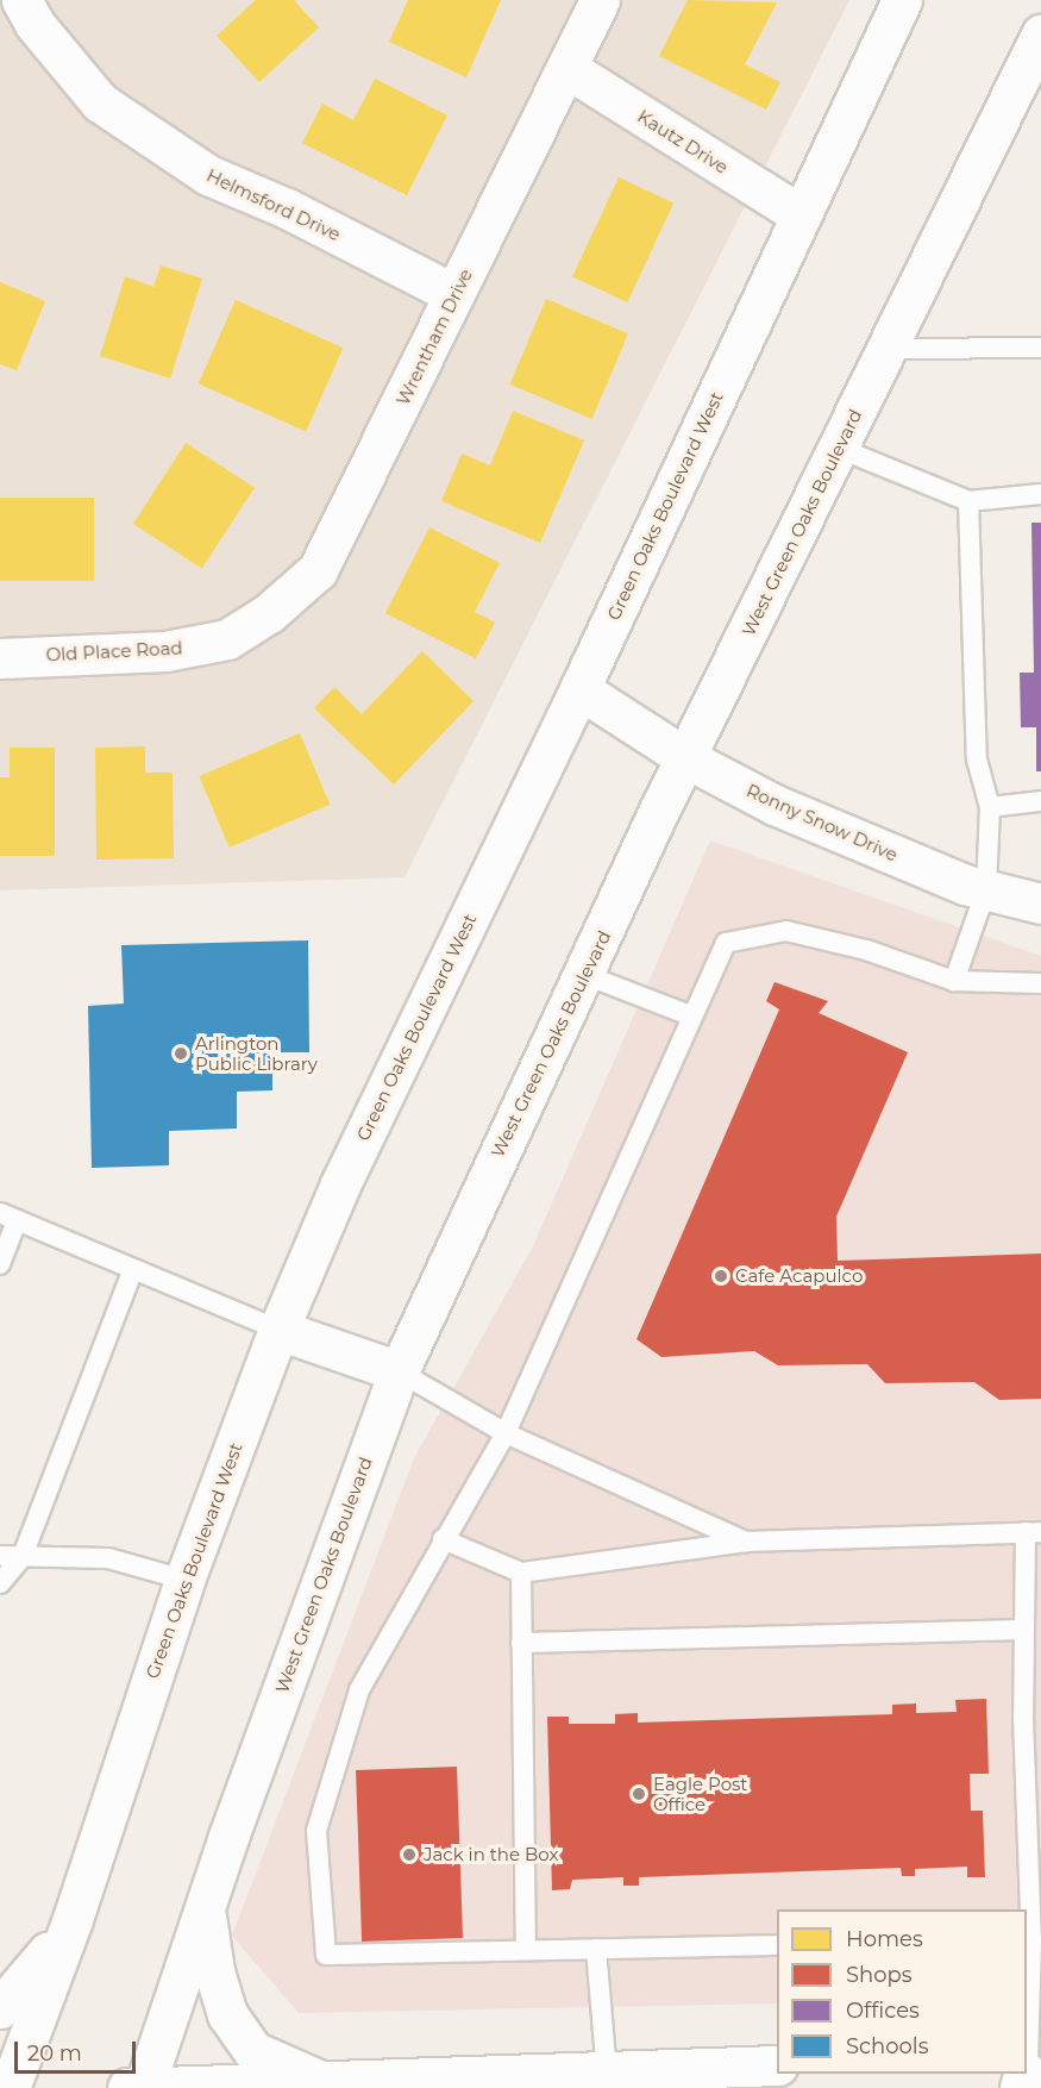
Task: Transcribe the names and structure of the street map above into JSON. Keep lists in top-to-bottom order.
{
  "streets": {
    "main road": [
      "Kautz Drive",
      "Helmsford Drive",
      "Wrentham Drive",
      "Green Oaks Boulevard West",
      "West Green Oaks Boulevard",
      "Old Place Road",
      "Ronny Snow Drive"
    ]
  },
  "crossings": [
    ["Kautz Drive", "Wrentham Drive"],
    ["Kautz Drive", "Green Oaks Boulevard West"],
    ["Helmsford Drive", "Wrentham Drive"],
    ["Wrentham Drive", "Old Place Road"],
    ["Green Oaks Boulevard West", "Ronny Snow Drive"],
    ["West Green Oaks Boulevard", "Ronny Snow Drive"]
  ],
  "places": [
    "Arlington Public Library",
    "Cafe Acapulco",
    "Eagle Post Office",
    "Jack in the Box"
  ],
  "legend": [
    "Homes",
    "Shops",
    "Offices",
    "Schools"
  ],
  "scale_bar": "20 m"
}
